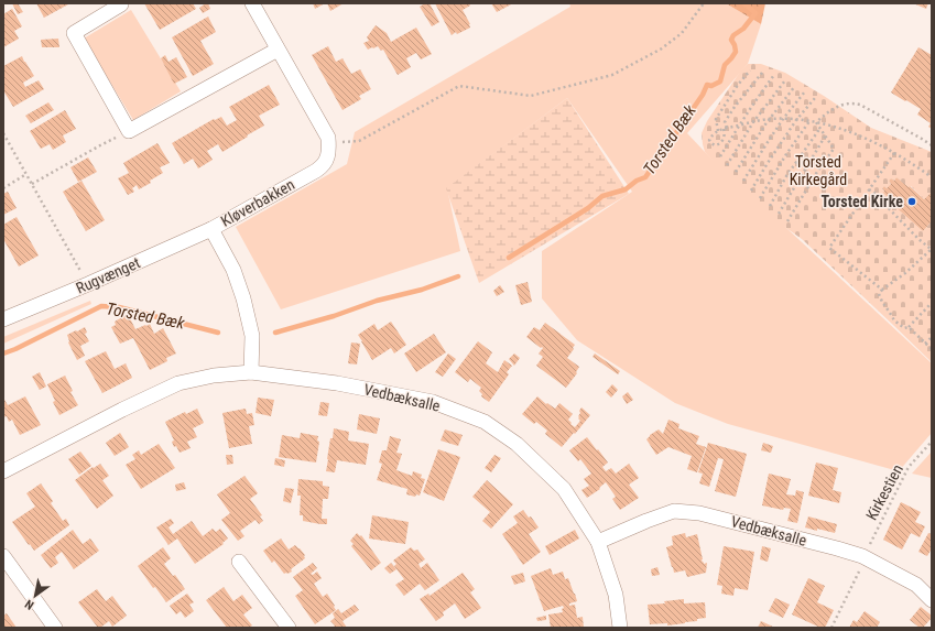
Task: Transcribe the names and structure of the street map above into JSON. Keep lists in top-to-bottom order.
{
  "streets": {
    "street": ["Kløverbakken", "Rugvænget", "Vedbæksalle"],
    "path": ["Kirkestien"]
  },
  "crossings": [
    ["Kløverbakken", "Rugvænget"],
    ["Kløverbakken", "Vedbæksalle"],
    ["Vedbæksalle", "Kirkestien"]
  ],
  "water": ["Torsted Bæk"],
  "parks": ["Torsted Kirkegård"],
  "places": ["Torsted Kirke"],
  "north": "bottom left"
}
